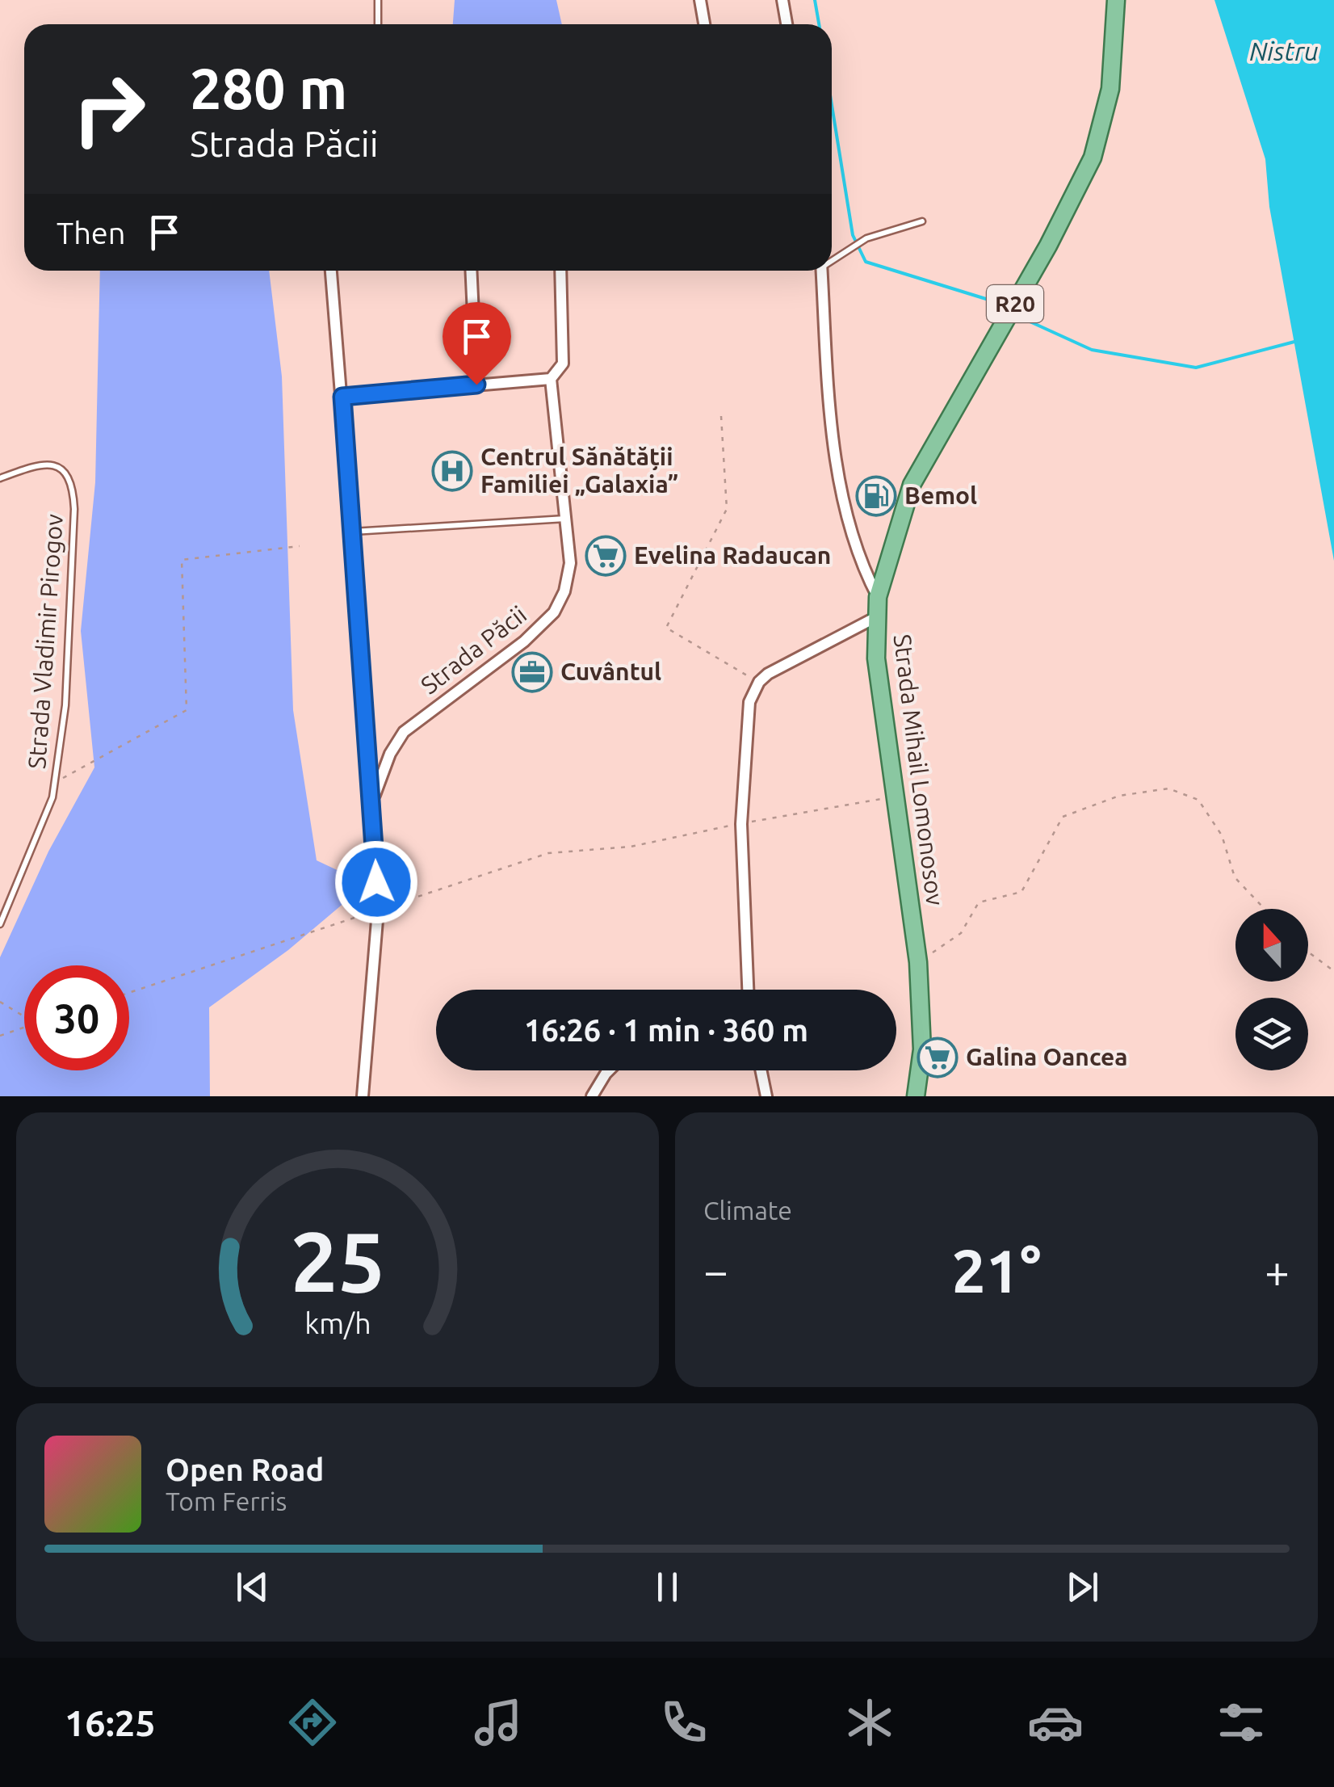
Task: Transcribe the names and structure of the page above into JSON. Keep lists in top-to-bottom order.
{
  "streets": {
    "main road": ["R20", "Strada Mihail Lomonosov"],
    "street": ["Strada Păcii"],
    "lane": ["Strada Vladimir Pirogov"]
  },
  "crossings": [
    ["R20", "Strada Mihail Lomonosov"]
  ],
  "water": ["Nistru"],
  "places": {
    "hospital": ["Centrul Sănătății Familiei „Galaxia”"],
    "fuel station": ["Bemol"],
    "supermarket": ["Evelina Radaucan", "Galina Oancea"],
    "office": ["Cuvântul"]
  },
  "north": "top",
  "page": {
    "turn": ["280 m", "Strada Păcii"],
    "then": "Then",
    "limit": "30",
    "trip": "16:26 · 1 min · 360 m",
    "tile": "Climate",
    "heat": ["−", "21°", "+"],
    "song": ["Open Road", "Tom Ferris"],
    "tabs": "16:25",
    "gauge": ["25", "km/h"]
  }
}
